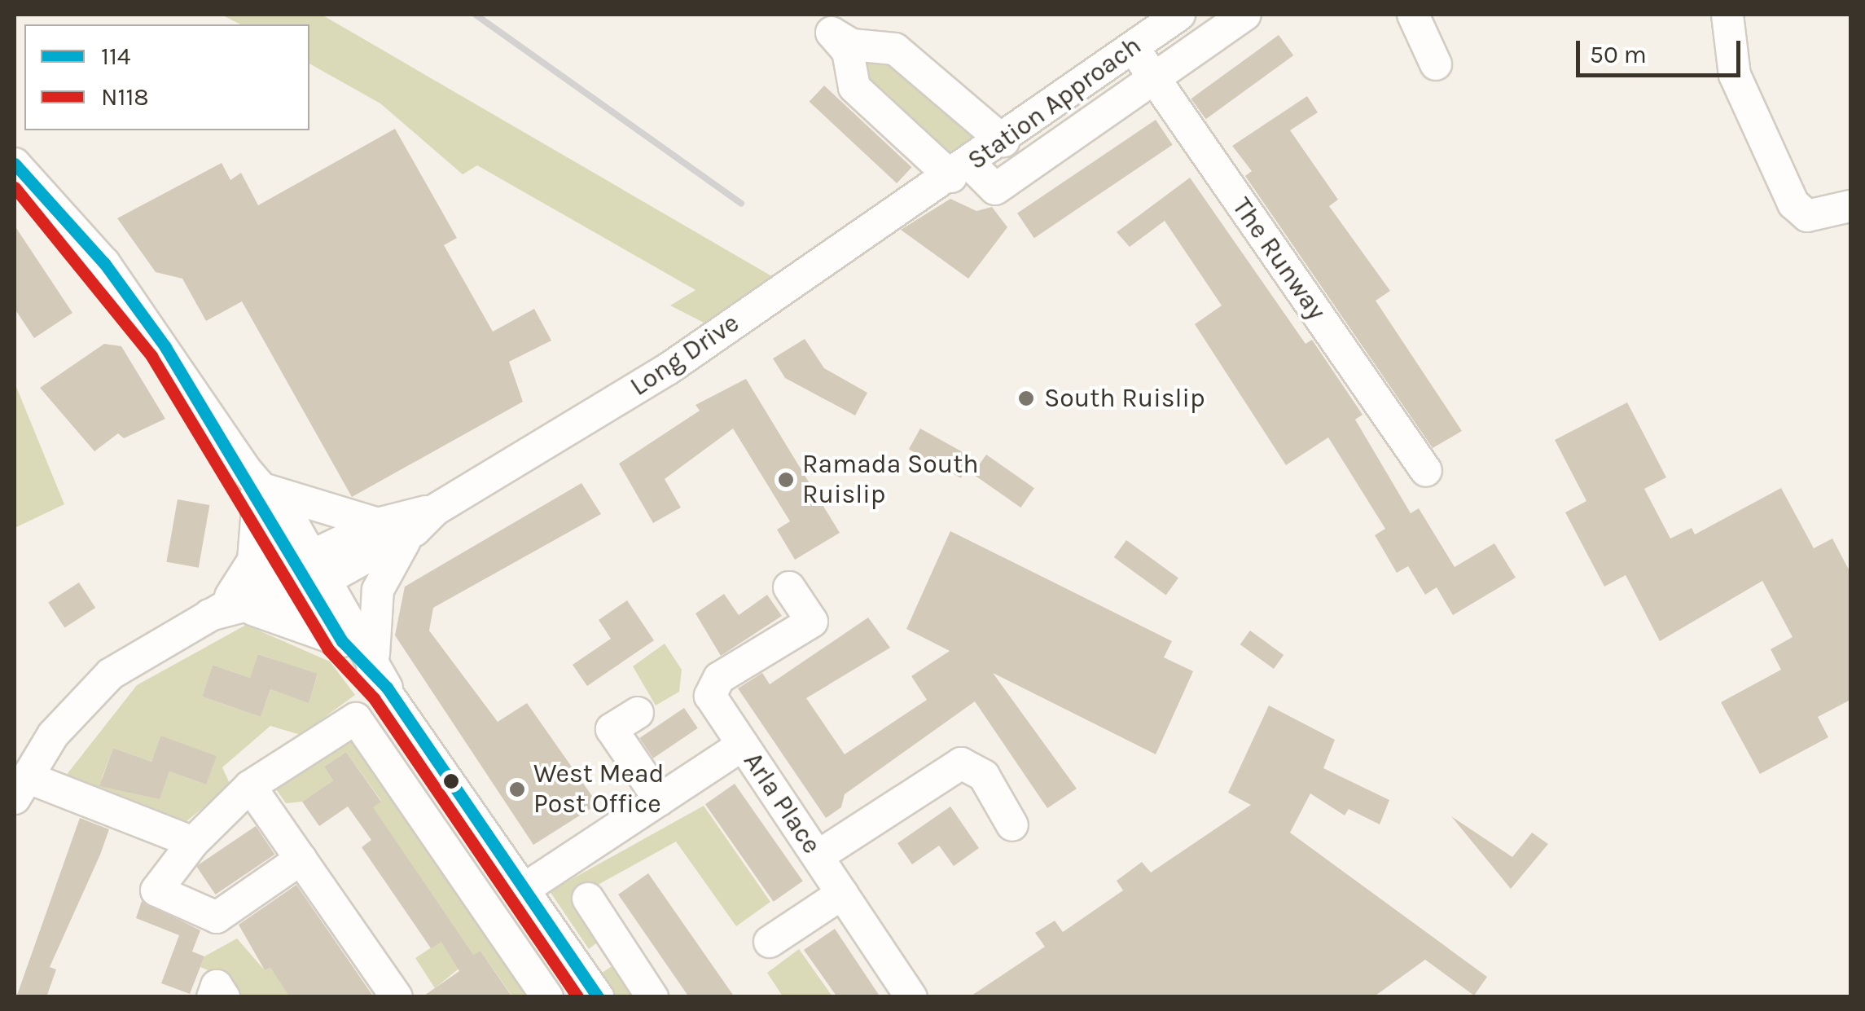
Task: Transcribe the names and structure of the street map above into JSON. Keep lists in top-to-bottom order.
{
  "streets": {
    "street": [
      "Station Approach",
      "The Runway",
      "Long Drive",
      "Arla Place"
    ]
  },
  "crossings": [
    ["Station Approach", "The Runway"],
    ["Station Approach", "Long Drive"]
  ],
  "places": ["South Ruislip", "Ramada South Ruislip", "West Mead Post Office"],
  "lines": ["transit line 114", "transit line N118"],
  "legend": ["114", "N118"],
  "scale_bar": "50 m"
}
